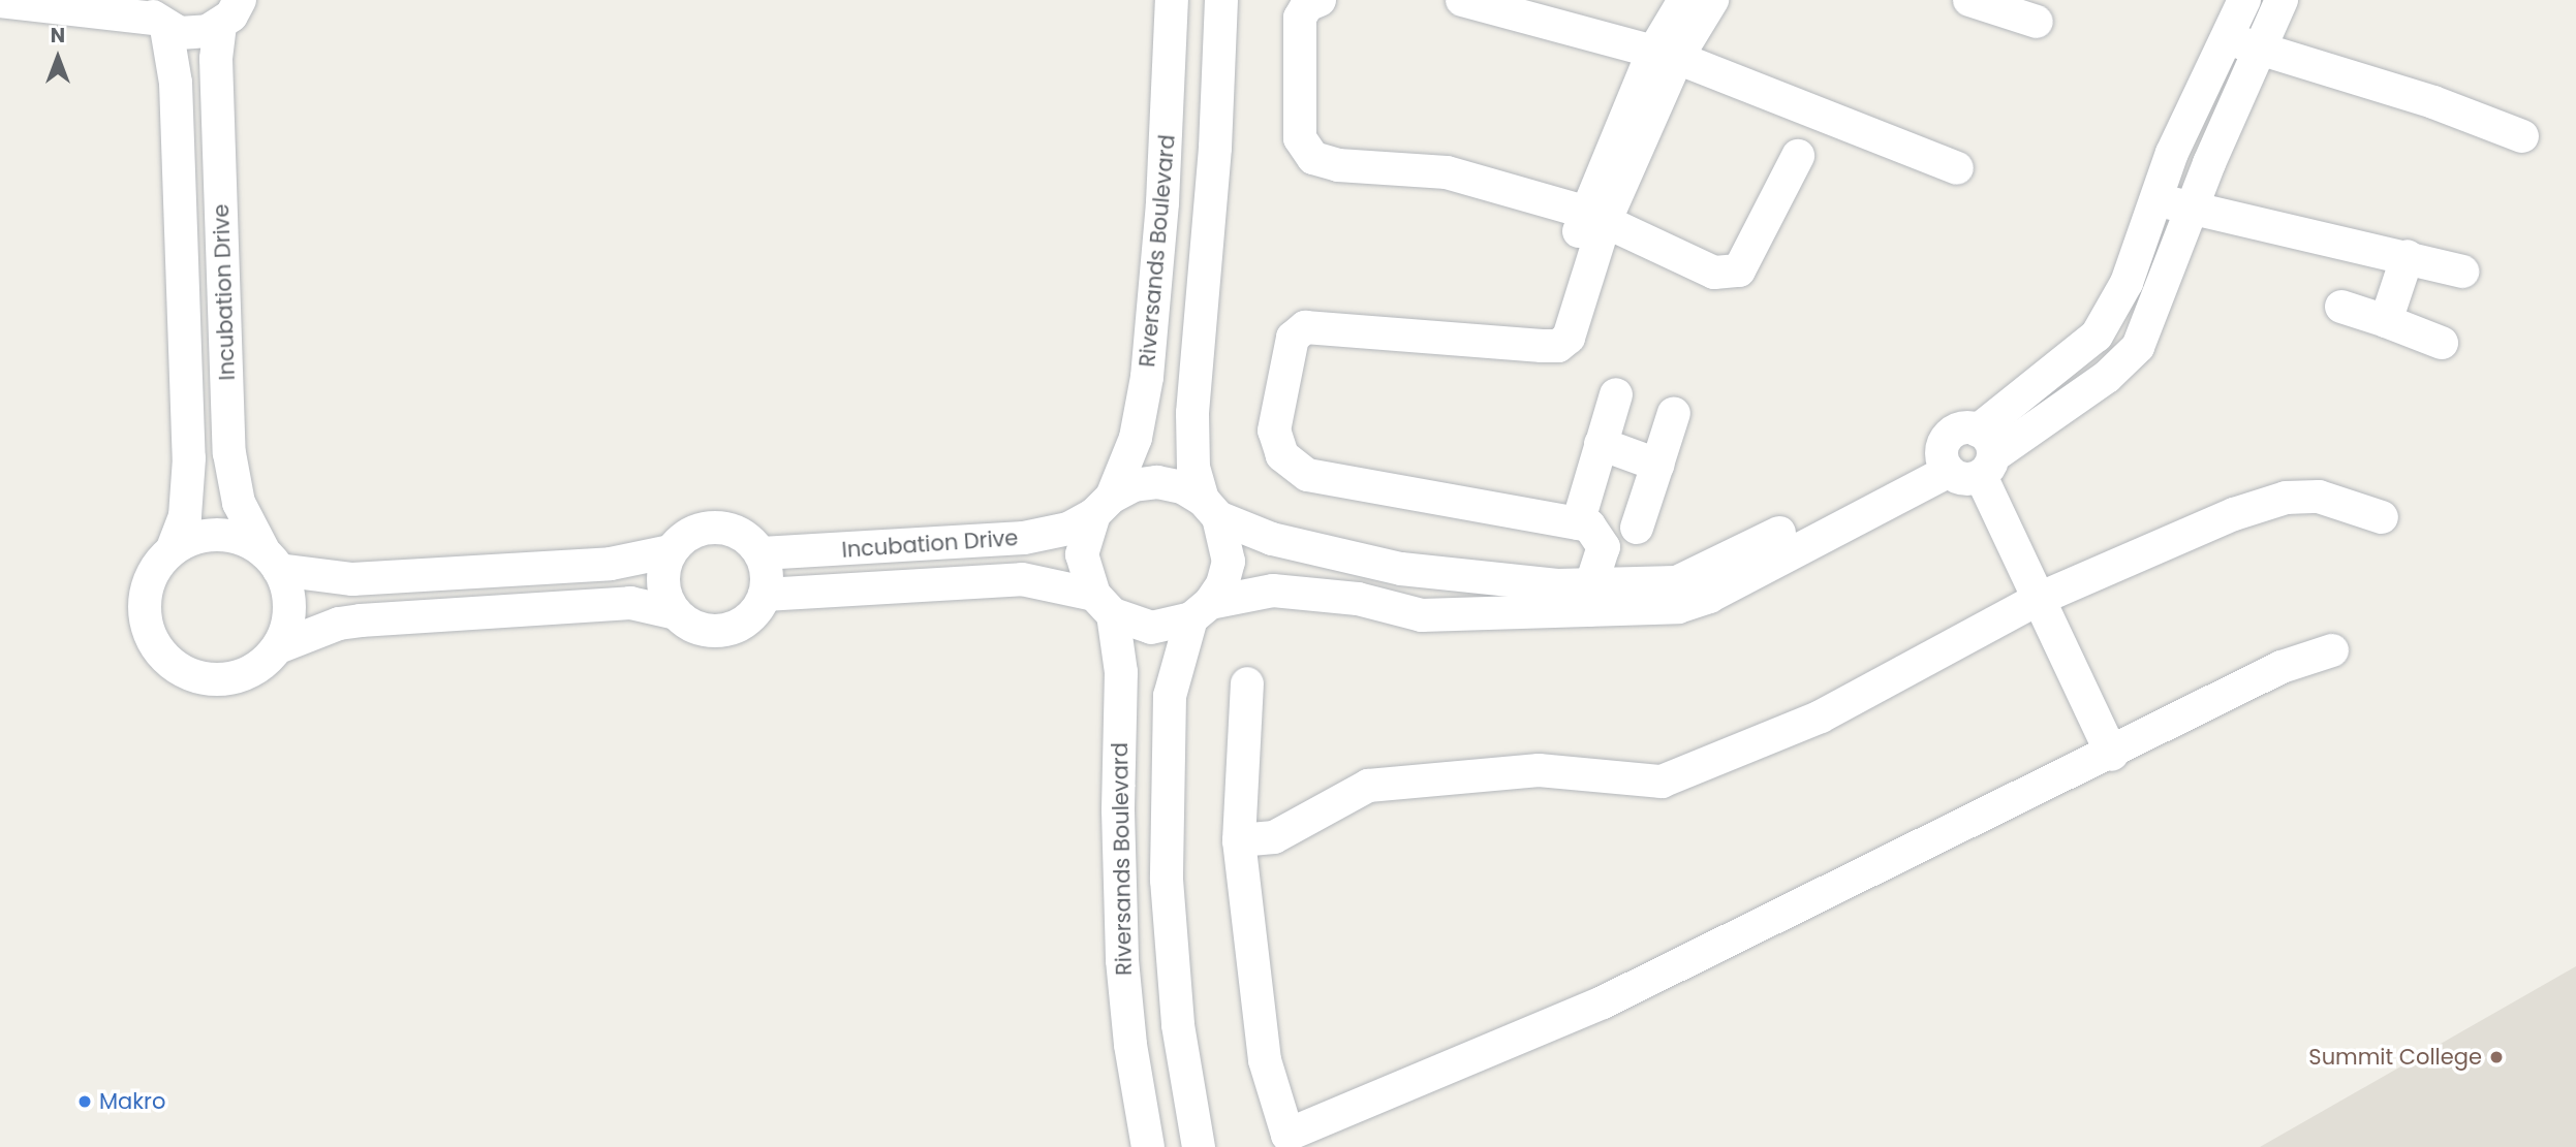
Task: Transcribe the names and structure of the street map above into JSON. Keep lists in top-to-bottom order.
{
  "streets": {
    "street": ["Riversands Boulevard", "Incubation Drive"]
  },
  "crossings": [
    ["Riversands Boulevard", "Incubation Drive"]
  ],
  "places": ["Summit College", "Makro"],
  "north": "top"
}
